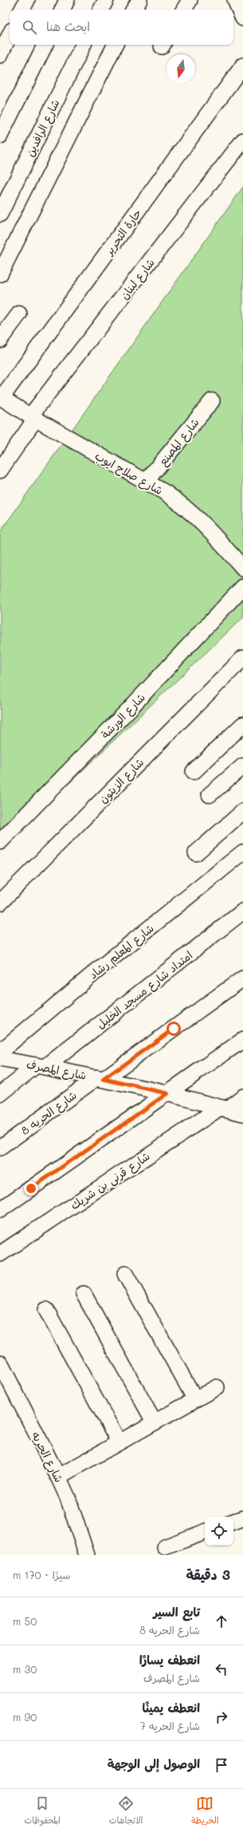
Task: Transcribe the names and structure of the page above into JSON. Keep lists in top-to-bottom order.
{
  "streets": {
    "street": [
      "شارع الرافدين",
      "حارة التحرير",
      "شارع لبنان",
      "شارع المصنع",
      "شارع صلاح ايوب",
      "شارع الورشة",
      "شارع الزيتون",
      "شارع المعلم رشاد",
      "امتداد شارع مسجد الخليل",
      "شارع المصرف",
      "شارع الحريه 8",
      "شارع قرنى بن شريك",
      "شارع الحريه"
    ]
  },
  "crossings": [
    ["حارة التحرير", "شارع صلاح ايوب"],
    ["شارع لبنان", "شارع صلاح ايوب"],
    ["شارع المصنع", "شارع صلاح ايوب"],
    ["امتداد شارع مسجد الخليل", "شارع المصرف"],
    ["شارع المصرف", "شارع الحريه 8"],
    ["شارع المصرف", "شارع قرنى بن شريك"]
  ],
  "north": "bottom",
  "page": {
    "search": "ابحث هنا",
    "heading": ["3 دقيقة", "سيرًا · 170 m"],
    "list": [
      ["تابع السير", "شارع الحريه 8", "50 m"],
      ["انعطف يسارًا", "شارع المصرف", "30 m"],
      ["انعطف يمينًا", "شارع الحريه 7", "90 m"],
      "الوصول إلى الوجهة"
    ],
    "nav": ["الخريطة", "الاتجاهات", "المحفوظات"]
  }
}
